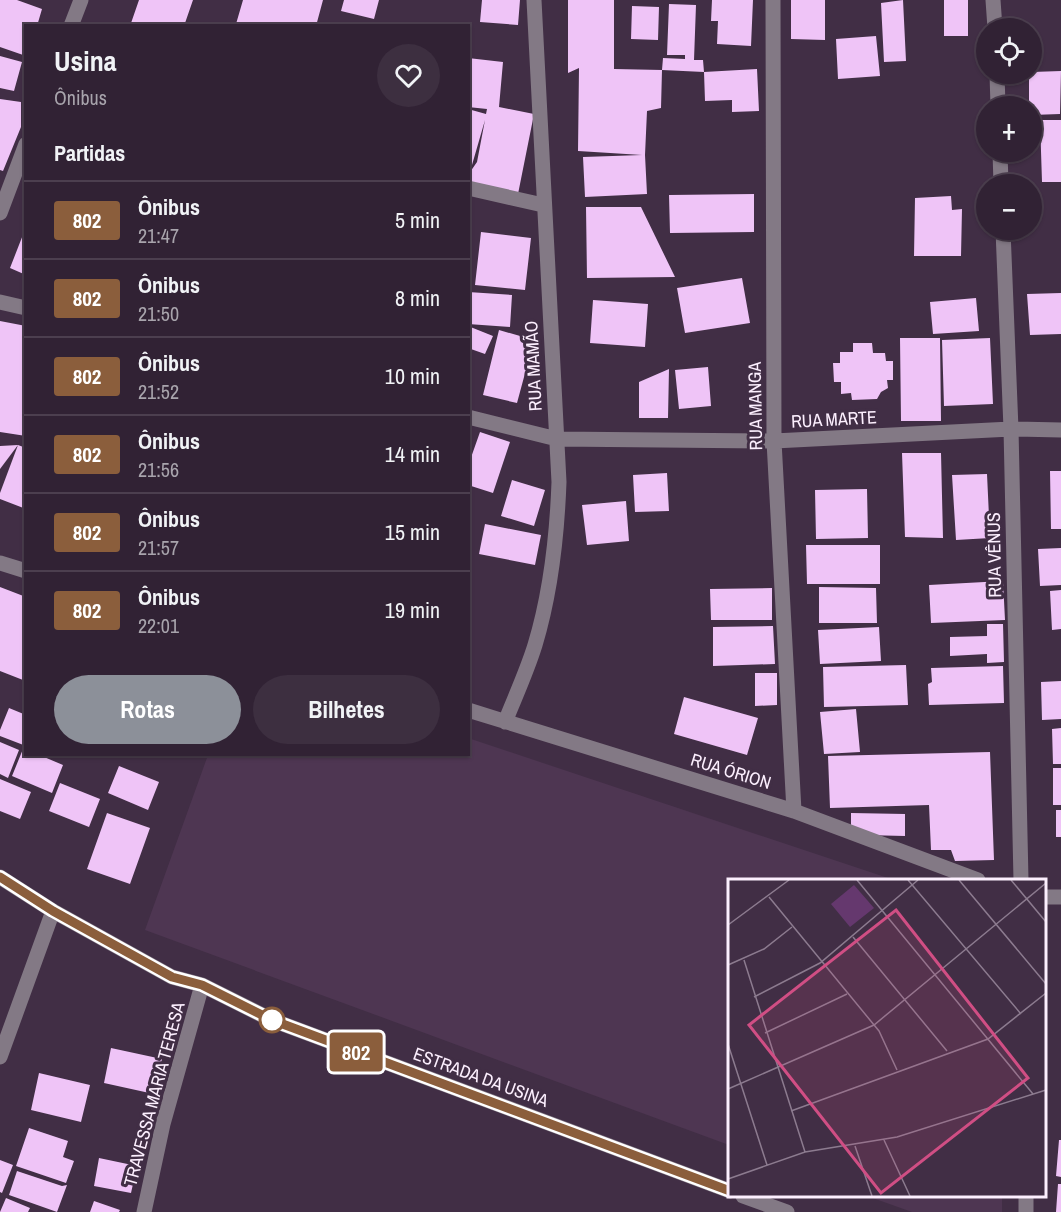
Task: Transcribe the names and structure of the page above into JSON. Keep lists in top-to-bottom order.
{
  "streets": {
    "street": [
      "RUA MAMÃO",
      "RUA MANGA",
      "RUA MARTE",
      "RUA VÊNUS",
      "RUA ÓRION",
      "ESTRADA DA USINA",
      "TRAVESSA MARIA TERESA"
    ]
  },
  "crossings": [
    ["RUA MAMÃO", "RUA MARTE"],
    ["RUA MAMÃO", "RUA ÓRION"],
    ["RUA MANGA", "RUA MARTE"],
    ["RUA MANGA", "RUA ÓRION"],
    ["RUA MARTE", "RUA VÊNUS"],
    ["ESTRADA DA USINA", "TRAVESSA MARIA TERESA"]
  ],
  "lines": ["bus line 802"],
  "page": {
    "on_map": "802",
    "map_buttons": ["+", "−"],
    "heading": [
      ["Usina", "Ônibus"],
      "Partidas"
    ],
    "list": [
      {
        "mark": "802",
        "name": "Ônibus",
        "note": "21:47",
        "value": "5 min"
      },
      {
        "mark": "802",
        "name": "Ônibus",
        "note": "21:50",
        "value": "8 min"
      },
      {
        "mark": "802",
        "name": "Ônibus",
        "note": "21:52",
        "value": "10 min"
      },
      {
        "mark": "802",
        "name": "Ônibus",
        "note": "21:56",
        "value": "14 min"
      },
      {
        "mark": "802",
        "name": "Ônibus",
        "note": "21:57",
        "value": "15 min"
      },
      {
        "mark": "802",
        "name": "Ônibus",
        "note": "22:01",
        "value": "19 min"
      }
    ],
    "buttons": ["Rotas", "Bilhetes"]
  }
}
